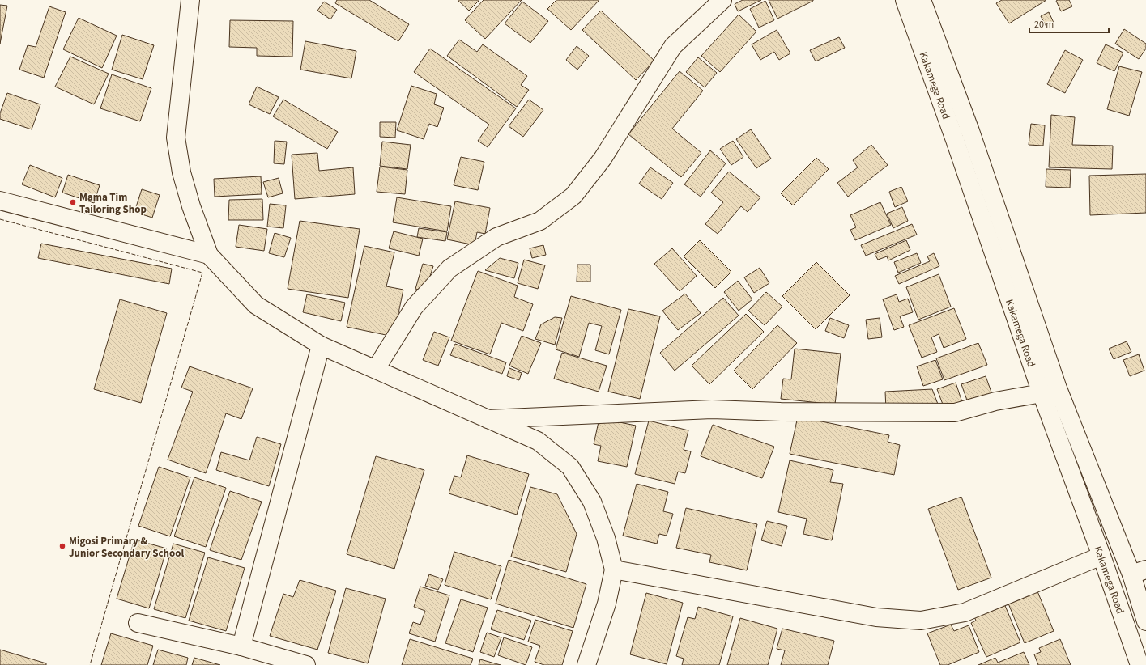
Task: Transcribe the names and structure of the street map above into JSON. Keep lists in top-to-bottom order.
{
  "streets": {
    "main road": ["Kakamega Road"]
  },
  "places": ["Mama Tim Tailoring Shop", "Migosi Primary & Junior Secondary School"],
  "scale_bar": "20 m"
}
